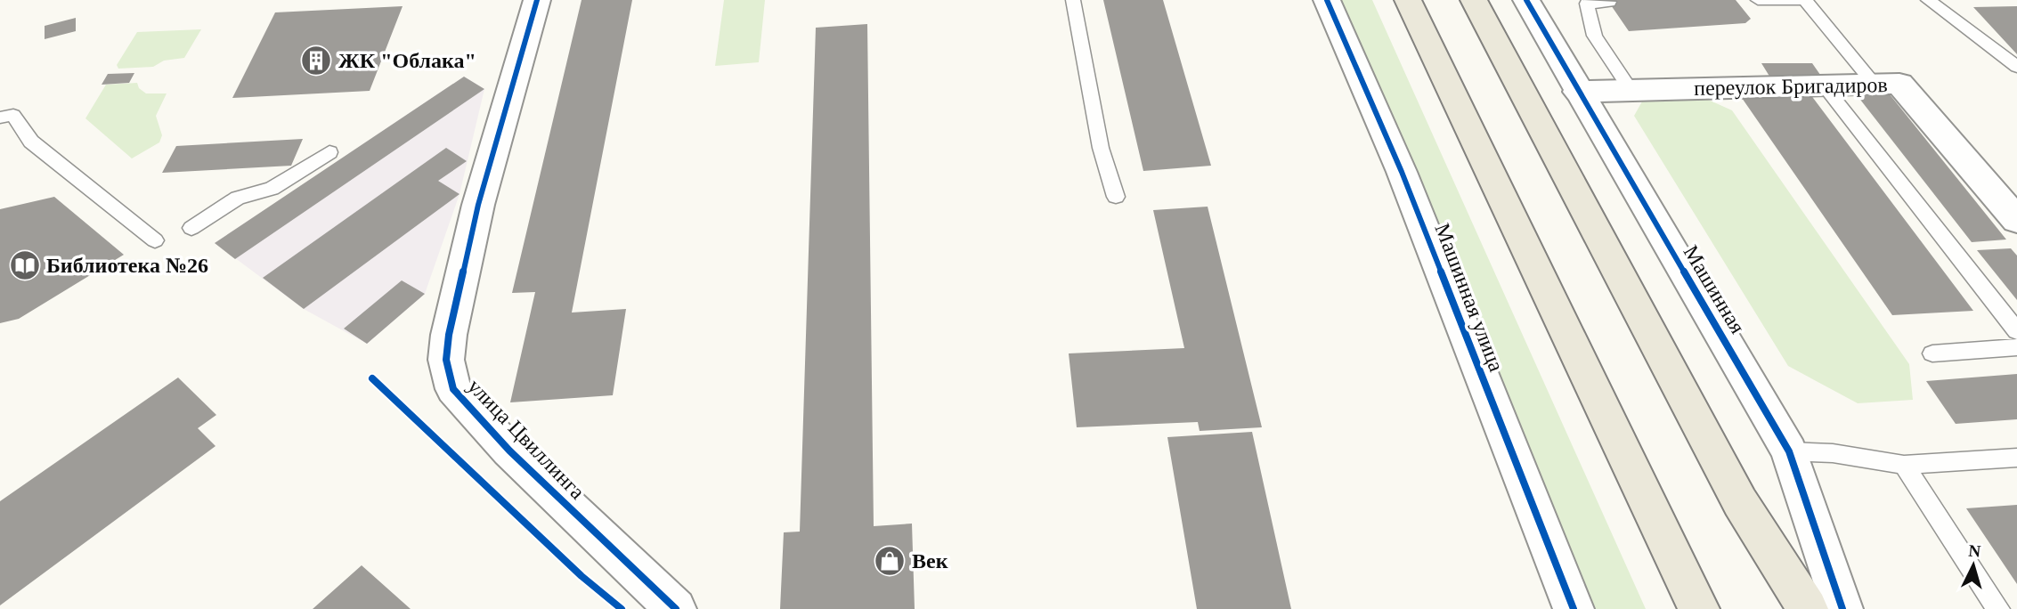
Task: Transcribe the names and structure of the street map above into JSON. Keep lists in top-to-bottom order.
{
  "streets": {
    "street": [
      "переулок Бригадиров",
      "Машинная",
      "Машинная улица",
      "улица Цвиллинга"
    ]
  },
  "crossings": [
    ["переулок Бригадиров", "Машинная"]
  ],
  "places": {
    "building": ["ЖК \"Облака\""],
    "library": ["Библиотека №26"],
    "shop": ["Век"]
  },
  "north": "top"
}
